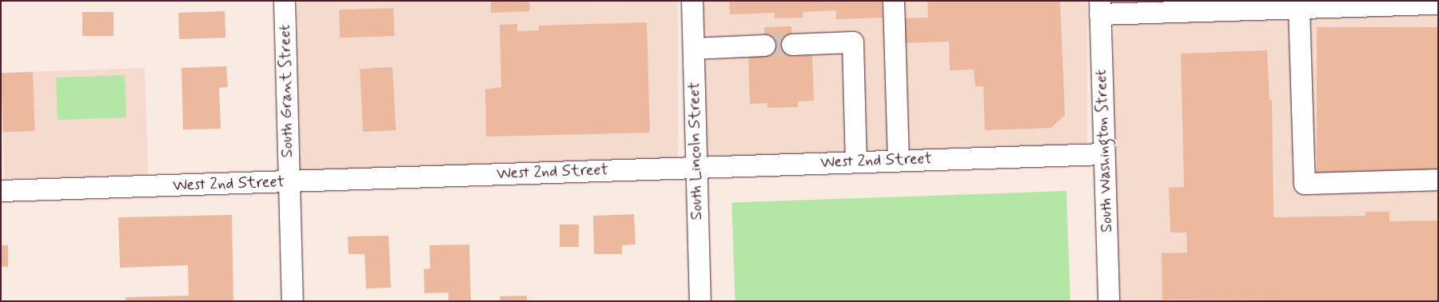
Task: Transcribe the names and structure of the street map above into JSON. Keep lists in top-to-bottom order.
{
  "streets": {
    "street": [
      "South Grant Street",
      "South Lincoln Street",
      "South Washington Street",
      "West 2nd Street"
    ]
  },
  "crossings": [
    ["South Grant Street", "West 2nd Street"],
    ["South Lincoln Street", "West 2nd Street"],
    ["South Washington Street", "West 2nd Street"]
  ]
}
